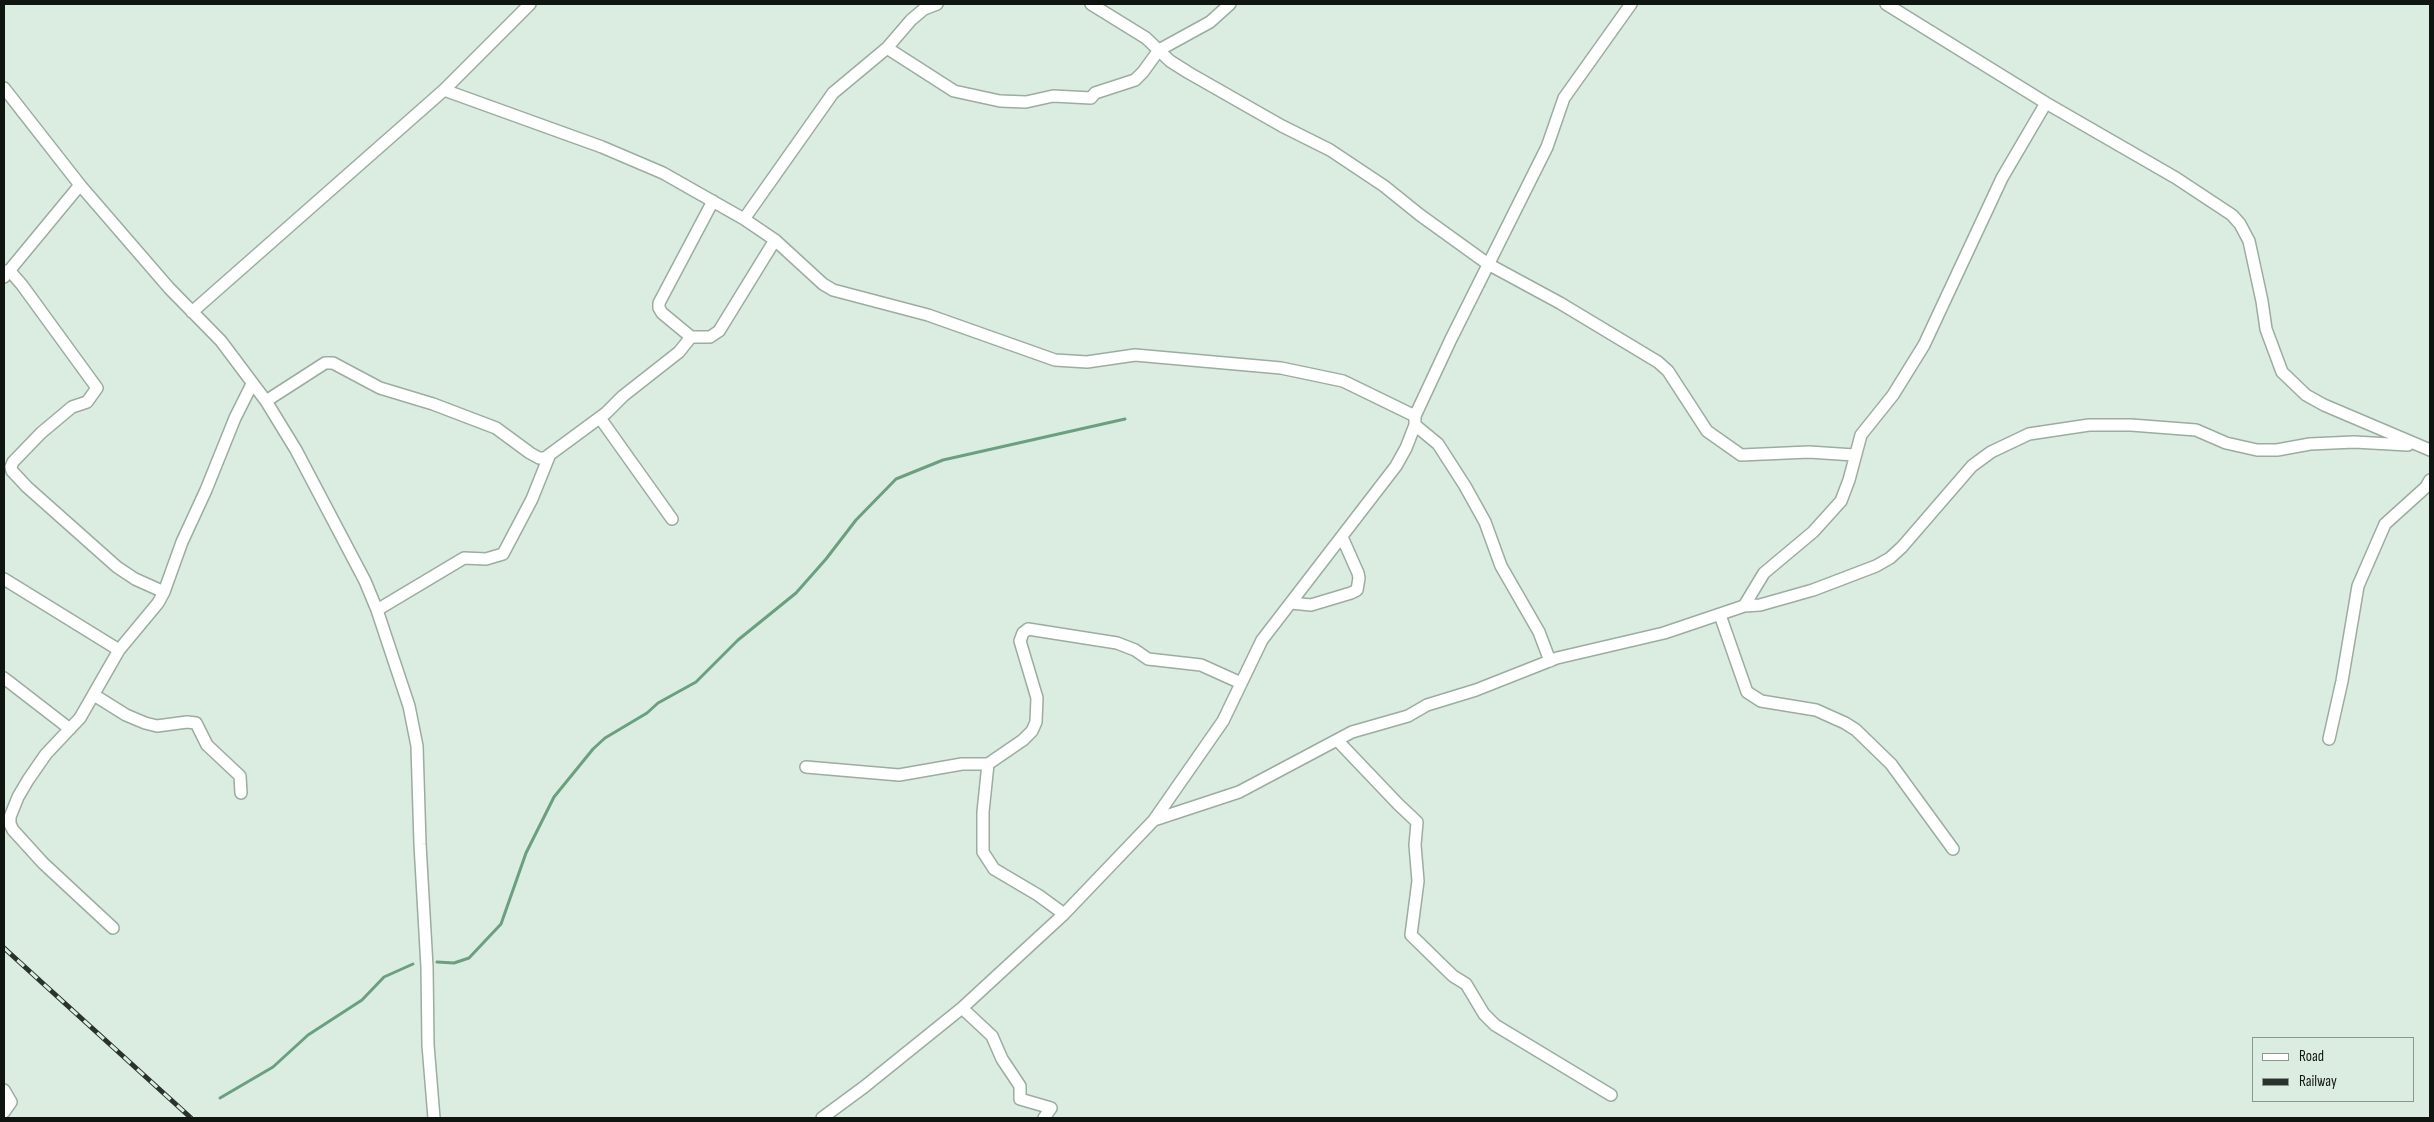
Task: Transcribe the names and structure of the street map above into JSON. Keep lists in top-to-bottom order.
{
  "legend": ["Road", "Railway"]
}
